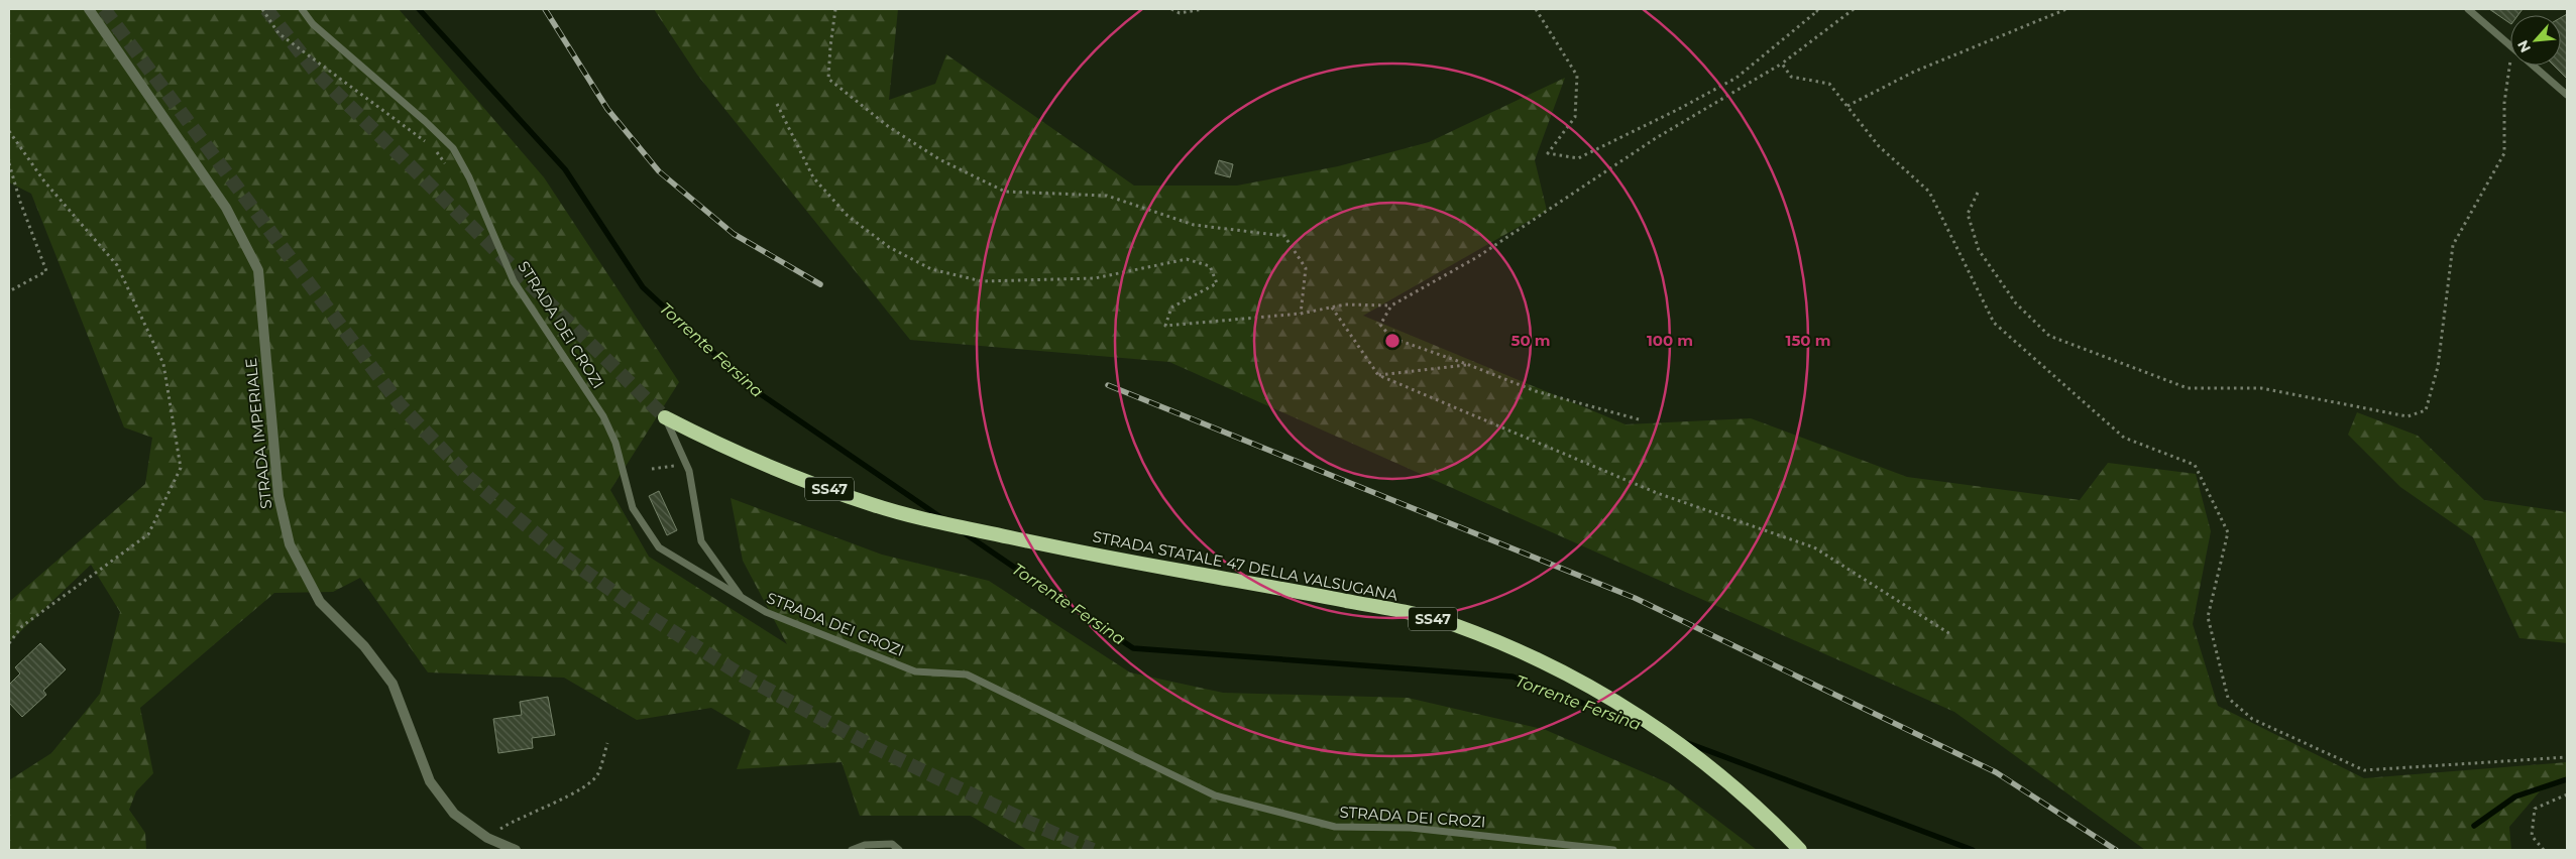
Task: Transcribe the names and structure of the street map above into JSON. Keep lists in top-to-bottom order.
{
  "streets": {
    "highway": ["SS47", "STRADA STATALE 47 DELLA VALSUGANA"],
    "street": ["STRADA IMPERIALE"],
    "lane": ["STRADA DEI CROZI"]
  },
  "water": ["Torrente Fersina"],
  "north": "bottom left",
  "rings": ["50 m", "100 m", "150 m"]
}
